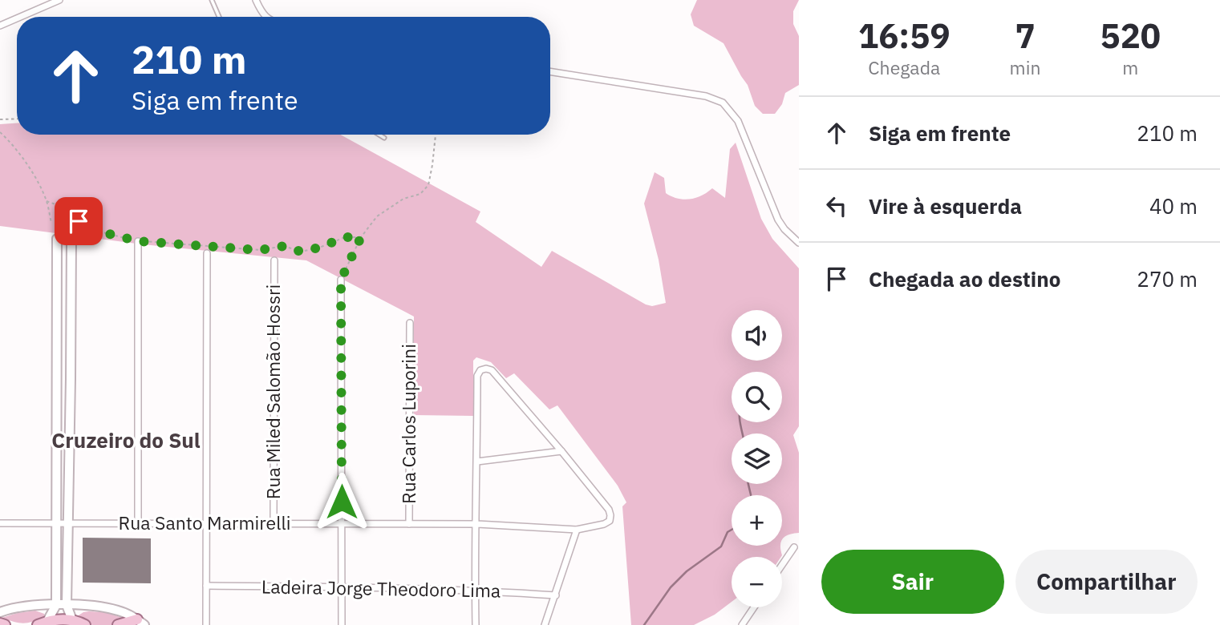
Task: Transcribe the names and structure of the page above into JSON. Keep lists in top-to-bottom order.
{
  "streets": {
    "street": [
      "Rua Miled Salomão Hossri",
      "Rua Carlos Luporini",
      "Rua Santo Marmirelli",
      "Ladeira Jorge Theodoro Lima"
    ]
  },
  "crossings": [
    ["Rua Miled Salomão Hossri", "Rua Santo Marmirelli"],
    ["Rua Carlos Luporini", "Rua Santo Marmirelli"]
  ],
  "districts": ["Cruzeiro do Sul"],
  "page": {
    "eta": [
      "16:59",
      "Chegada",
      "7",
      "min",
      "520",
      "m"
    ],
    "turn": ["210 m", "Siga em frente"],
    "list": [
      {
        "name": "Siga em frente",
        "value": "210 m"
      },
      {
        "name": "Vire à esquerda",
        "value": "40 m"
      },
      {
        "name": "Chegada ao destino",
        "value": "270 m"
      }
    ],
    "map_buttons": ["+", "−"],
    "buttons": ["Sair", "Compartilhar"]
  }
}
